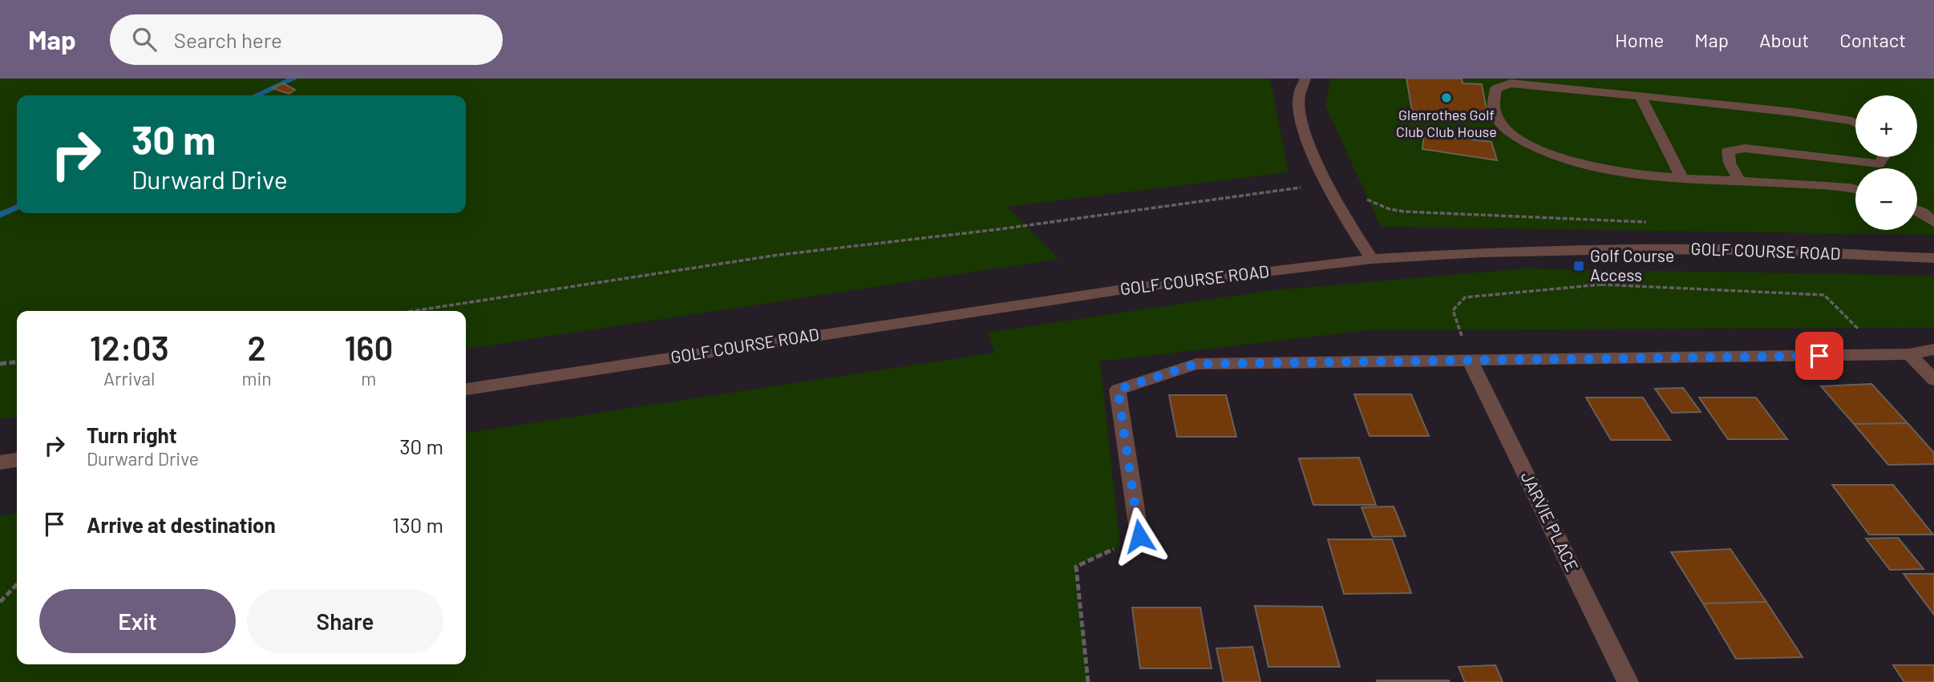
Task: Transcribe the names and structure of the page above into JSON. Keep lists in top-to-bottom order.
{
  "streets": {
    "street": ["GOLF COURSE ROAD", "JARVIE PLACE"]
  },
  "places": {
    "other": ["Glenrothes Golf Club Club House"],
    "transit": ["Golf Course Access"]
  },
  "page": {
    "header": "Map",
    "search": "Search here",
    "nav": [
      "Home",
      "Map",
      "About",
      "Contact"
    ],
    "map_buttons": ["+", "−"],
    "turn": ["30 m", "Durward Drive"],
    "eta": [
      "12:03",
      "Arrival",
      "2",
      "min",
      "160",
      "m"
    ],
    "list": [
      {
        "name": "Turn right",
        "note": "Durward Drive",
        "value": "30 m"
      },
      {
        "name": "Arrive at destination",
        "value": "130 m"
      }
    ],
    "buttons": ["Exit", "Share"]
  }
}
